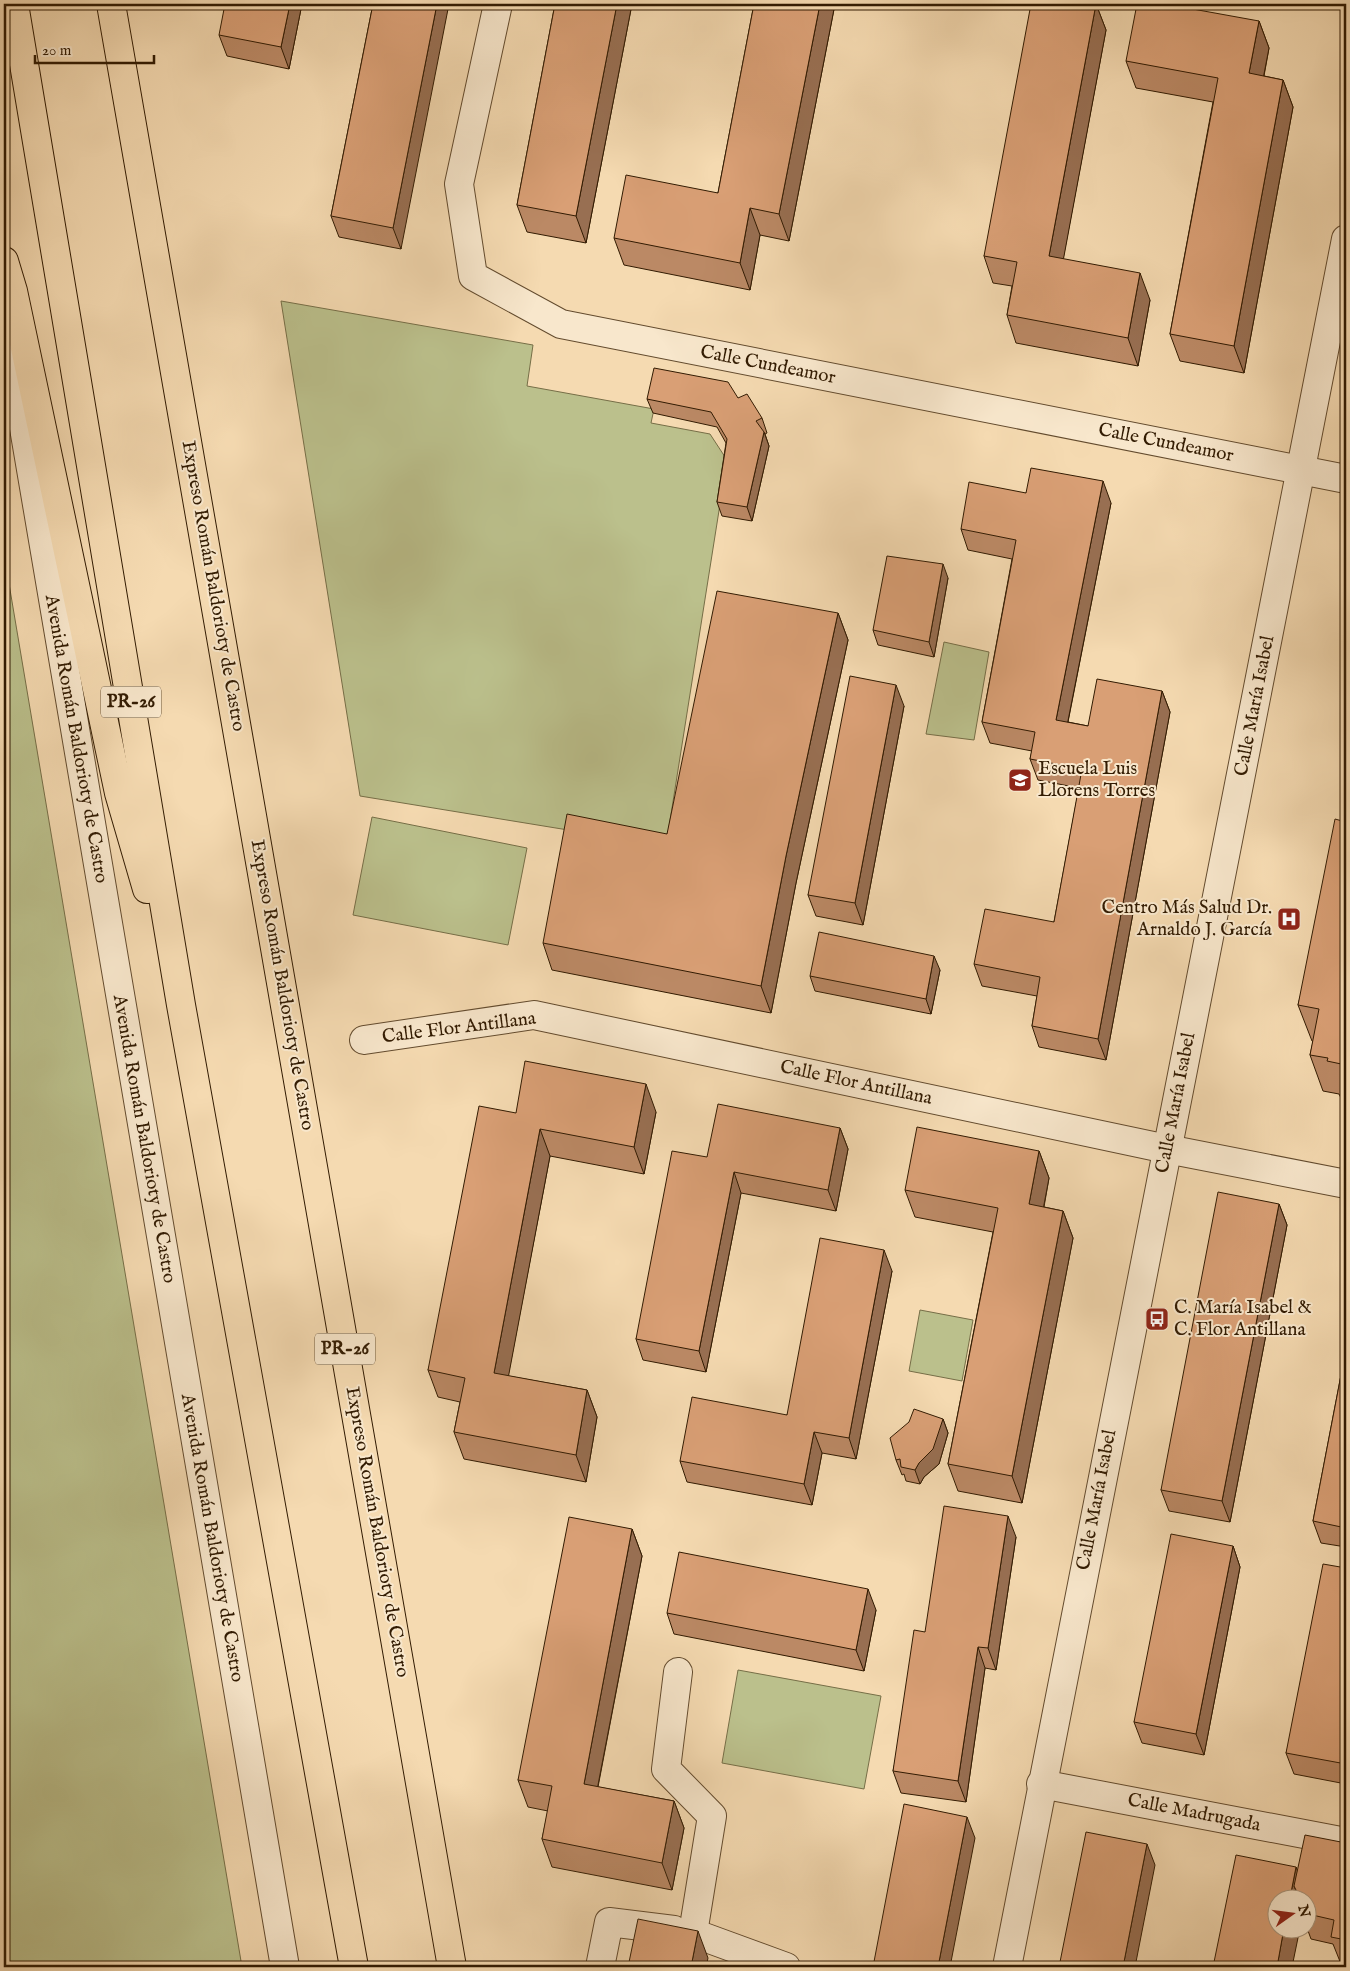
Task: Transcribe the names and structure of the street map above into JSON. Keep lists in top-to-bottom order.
{
  "streets": {
    "highway": ["Expreso Román Baldorioty de Castro", "PR-26"],
    "street": [
      "Calle Cundeamor",
      "Calle María Isabel",
      "Avenida Román Baldorioty de Castro",
      "Calle Flor Antillana",
      "Calle Madrugada"
    ]
  },
  "crossings": [
    ["Calle Cundeamor", "Calle María Isabel"],
    ["Calle María Isabel", "Calle Flor Antillana"],
    ["Calle María Isabel", "Calle Madrugada"]
  ],
  "places": {
    "school or university": ["Escuela Luis Llorens Torres"],
    "hospital": ["Centro Más Salud Dr. Arnaldo J. García"],
    "bus stop": ["C. María Isabel & C. Flor Antillana"]
  },
  "scale_bar": "20 m",
  "north": "right"
}
